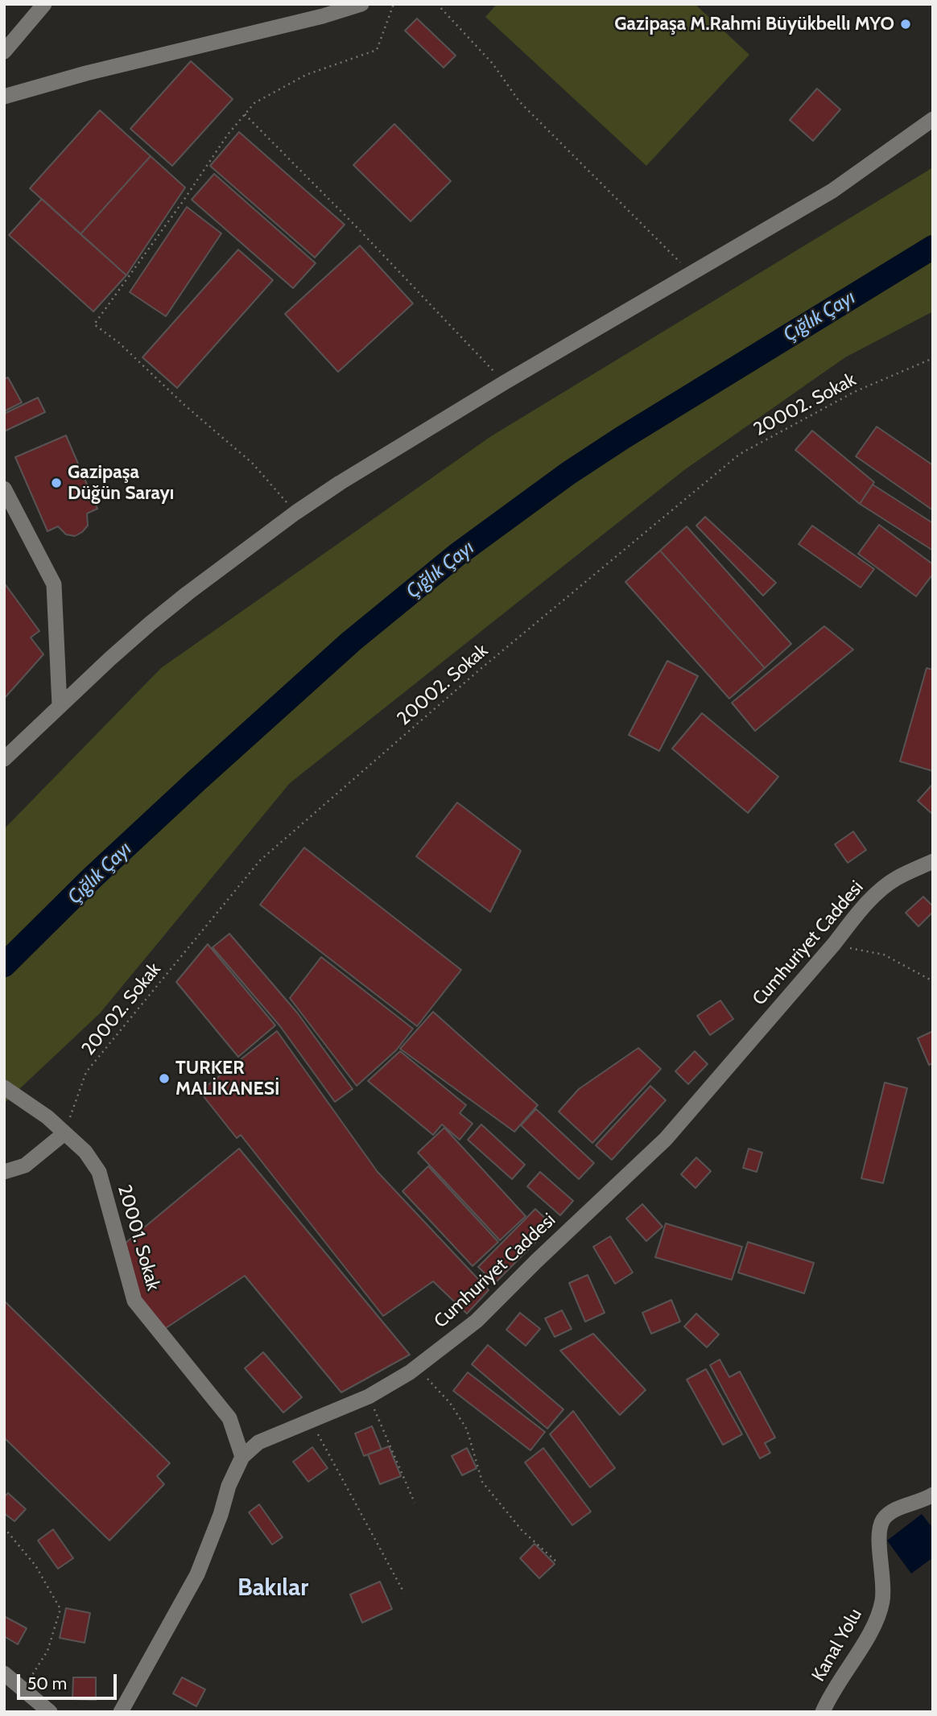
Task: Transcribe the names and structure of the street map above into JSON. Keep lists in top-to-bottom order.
{
  "streets": {
    "street": ["Cumhuriyet Caddesi", "20001. Sokak", "Kanal Yolu"],
    "path": ["20002. Sokak"]
  },
  "crossings": [
    ["20002. Sokak", "20001. Sokak"],
    ["Cumhuriyet Caddesi", "20001. Sokak"]
  ],
  "districts": ["Bakılar"],
  "water": ["Çığlık Çayı"],
  "places": ["Gazipaşa M.Rahmi Büyükbellı MYO", "Gazipaşa Düğün Sarayı", "TURKER MALİKANESİ"],
  "scale_bar": "50 m"
}
